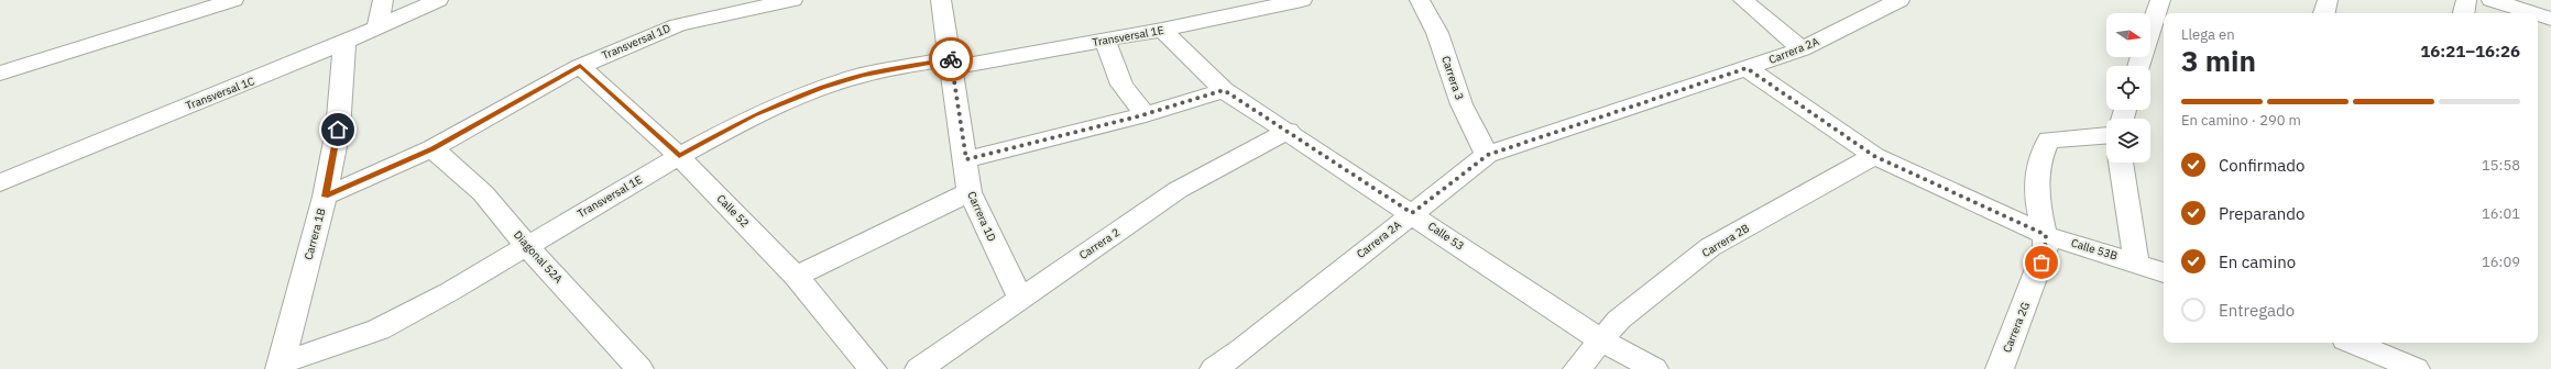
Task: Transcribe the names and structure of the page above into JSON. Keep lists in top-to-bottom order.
{
  "streets": {
    "street": [
      "Transversal 1E",
      "Transversal 1D",
      "Carrera 2A",
      "Carrera 3",
      "Transversal 1C",
      "Calle 52",
      "Carrera 1D",
      "Carrera 1B",
      "Calle 53",
      "Carrera 2B",
      "Carrera 2",
      "Calle 53B",
      "Diagonal 52A",
      "Carrera 2G"
    ]
  },
  "crossings": [
    ["Transversal 1E", "Calle 52"],
    ["Transversal 1E", "Carrera 1D"],
    ["Transversal 1E", "Carrera 1B"],
    ["Transversal 1E", "Calle 53"],
    ["Transversal 1E", "Diagonal 52A"],
    ["Transversal 1D", "Calle 52"],
    ["Transversal 1D", "Carrera 1B"],
    ["Transversal 1D", "Diagonal 52A"],
    ["Carrera 2A", "Carrera 3"],
    ["Carrera 2A", "Calle 53"],
    ["Carrera 2A", "Calle 53B"],
    ["Transversal 1C", "Carrera 1B"],
    ["Carrera 1D", "Carrera 2"],
    ["Calle 53", "Carrera 2B"],
    ["Calle 53", "Carrera 2"],
    ["Carrera 2B", "Calle 53B"],
    ["Calle 53B", "Carrera 2G"]
  ],
  "north": "right",
  "page": {
    "heading": ["3 min", "Llega en", "16:21–16:26"],
    "bar": "En camino · 290 m",
    "list": [
      ["Confirmado", "15:58"],
      ["Preparando", "16:01"],
      ["En camino", "16:09"],
      "Entregado"
    ]
  }
}
